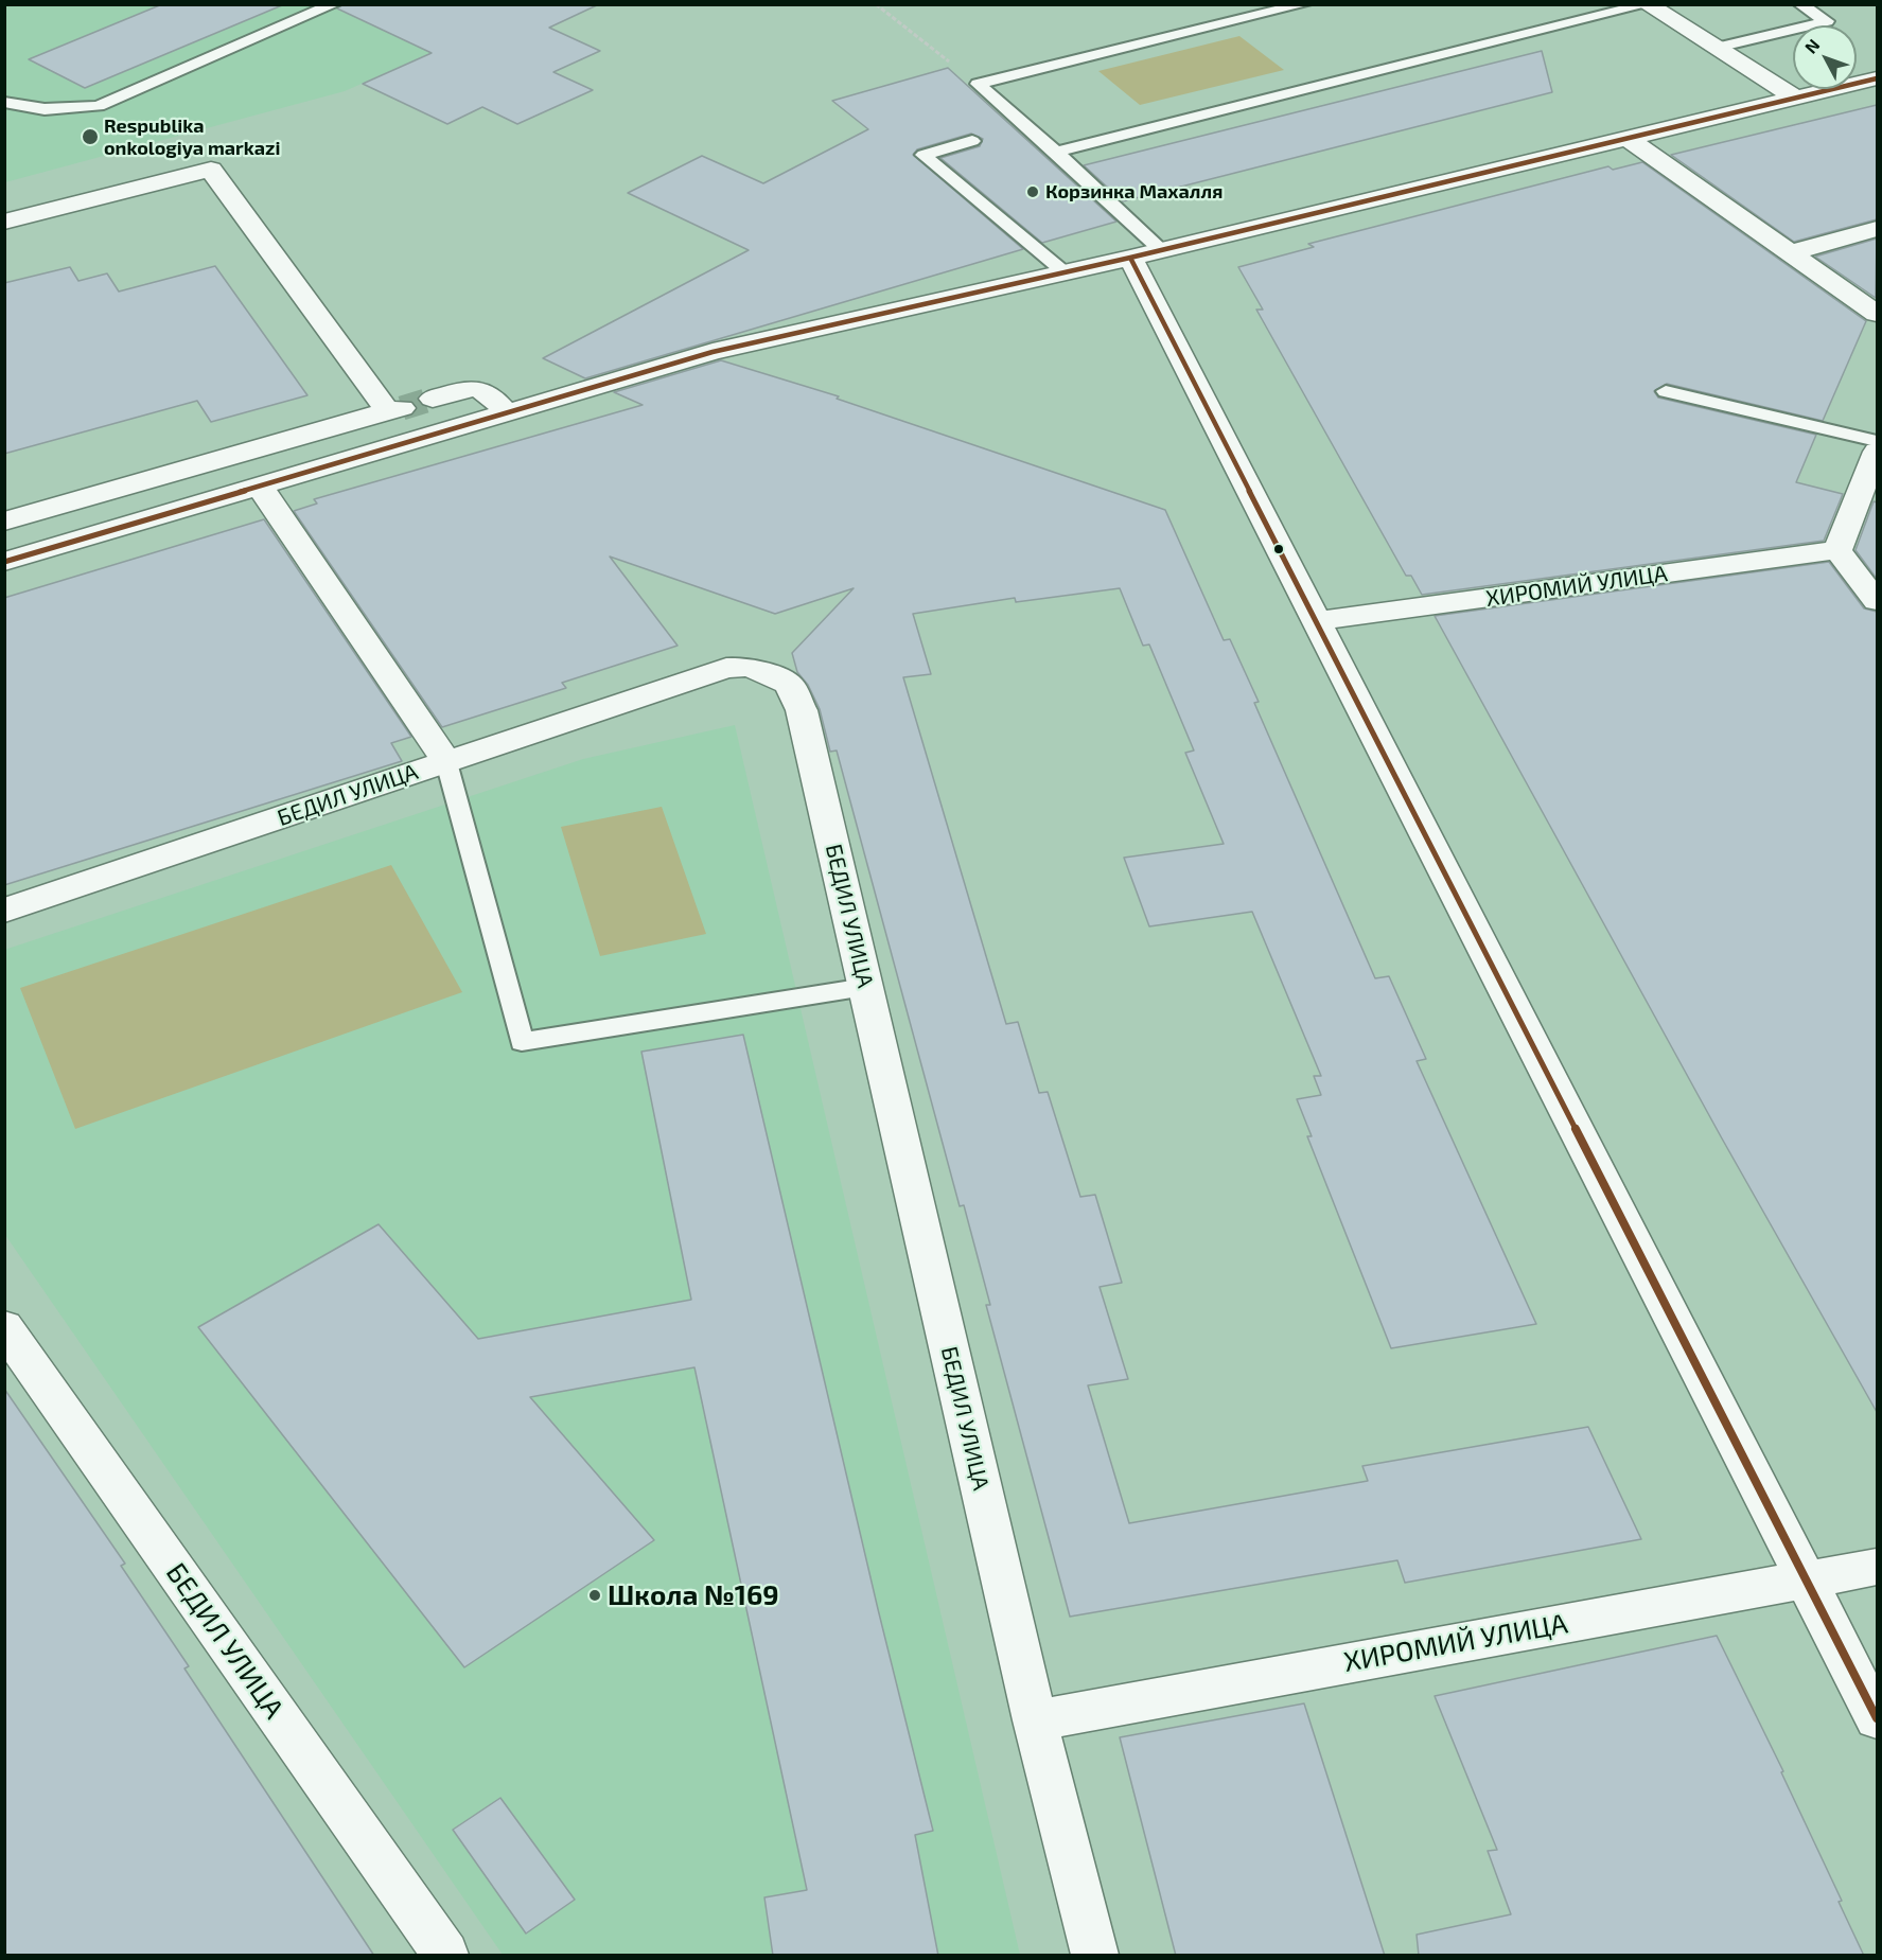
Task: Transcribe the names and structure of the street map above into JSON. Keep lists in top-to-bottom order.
{
  "streets": {
    "street": ["ХИРОМИЙ УЛИЦА", "БЕДИЛ УЛИЦА"]
  },
  "crossings": [
    ["ХИРОМИЙ УЛИЦА", "БЕДИЛ УЛИЦА"]
  ],
  "places": ["Respublika onkologiya markazi", "Корзинка Махалля", "Школа №169"],
  "north": "top left"
}
